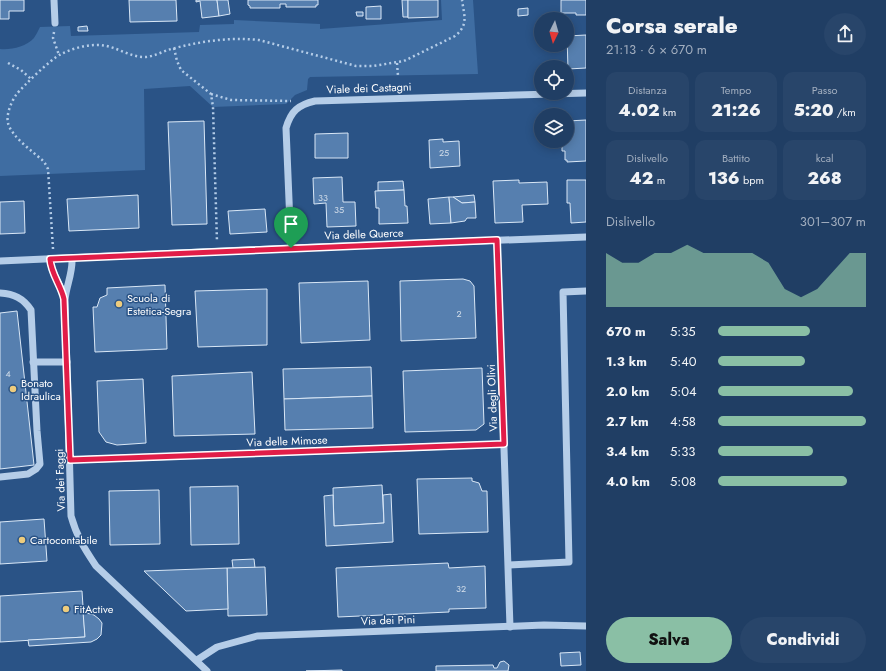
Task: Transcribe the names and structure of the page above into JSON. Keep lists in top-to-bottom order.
{
  "streets": {
    "street": [
      "Viale dei Castagni",
      "Via delle Querce",
      "Via degli Olivi",
      "Via delle Mimose",
      "Via dei Faggi",
      "Via dei Pini"
    ]
  },
  "crossings": [
    ["Viale dei Castagni", "Via delle Querce"],
    ["Via delle Querce", "Via degli Olivi"],
    ["Via delle Querce", "Via dei Faggi"],
    ["Via degli Olivi", "Via delle Mimose"],
    ["Via degli Olivi", "Via dei Pini"],
    ["Via delle Mimose", "Via dei Faggi"],
    ["Via dei Faggi", "Via dei Pini"]
  ],
  "places": [
    "Scuola di Estetica-Segra",
    "Bonato Idraulica",
    "Cartocontabile",
    "FitActive"
  ],
  "house_numbers": [
    "25",
    "33",
    "35",
    "2",
    "4",
    "32"
  ],
  "north": "bottom",
  "page": {
    "heading": ["Corsa serale", "21:13 · 6 × 670 m"],
    "stats": [
      ["Distanza", "4.02 km"],
      ["Tempo", "21:26"],
      ["Passo", "5:20 /km"],
      ["Dislivello", "42 m"],
      ["Battito", "136 bpm"],
      ["kcal", "268"]
    ],
    "chart": ["Dislivello", "301–307 m"],
    "list": [
      {
        "name": "670 m",
        "note": "5:35"
      },
      {
        "name": "1.3 km",
        "note": "5:40"
      },
      {
        "name": "2.0 km",
        "note": "5:04"
      },
      {
        "name": "2.7 km",
        "note": "4:58"
      },
      {
        "name": "3.4 km",
        "note": "5:33"
      },
      {
        "name": "4.0 km",
        "note": "5:08"
      }
    ],
    "buttons": ["Salva", "Condividi"]
  }
}
